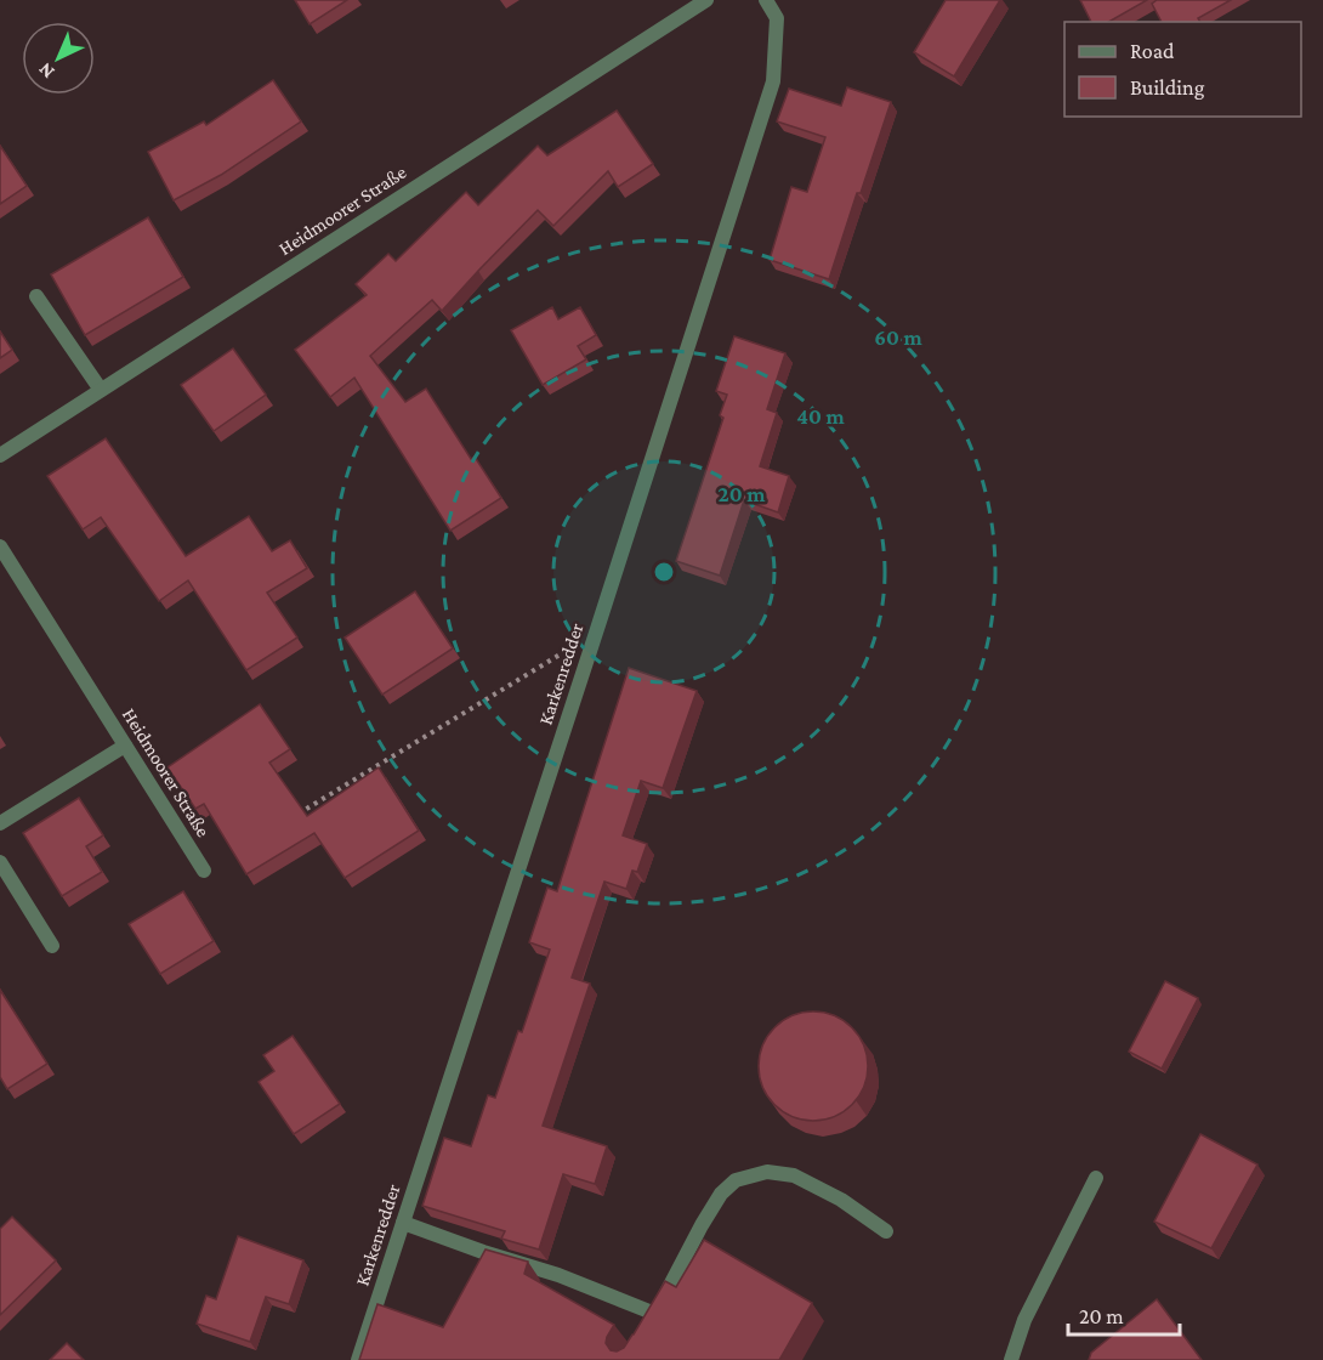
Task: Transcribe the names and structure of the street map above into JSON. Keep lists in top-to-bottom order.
{
  "streets": {
    "street": ["Heidmoorer Straße", "Karkenredder"]
  },
  "legend": ["Road", "Building"],
  "scale_bar": "20 m",
  "north": "bottom left",
  "rings": ["60 m", "40 m", "20 m"]
}
